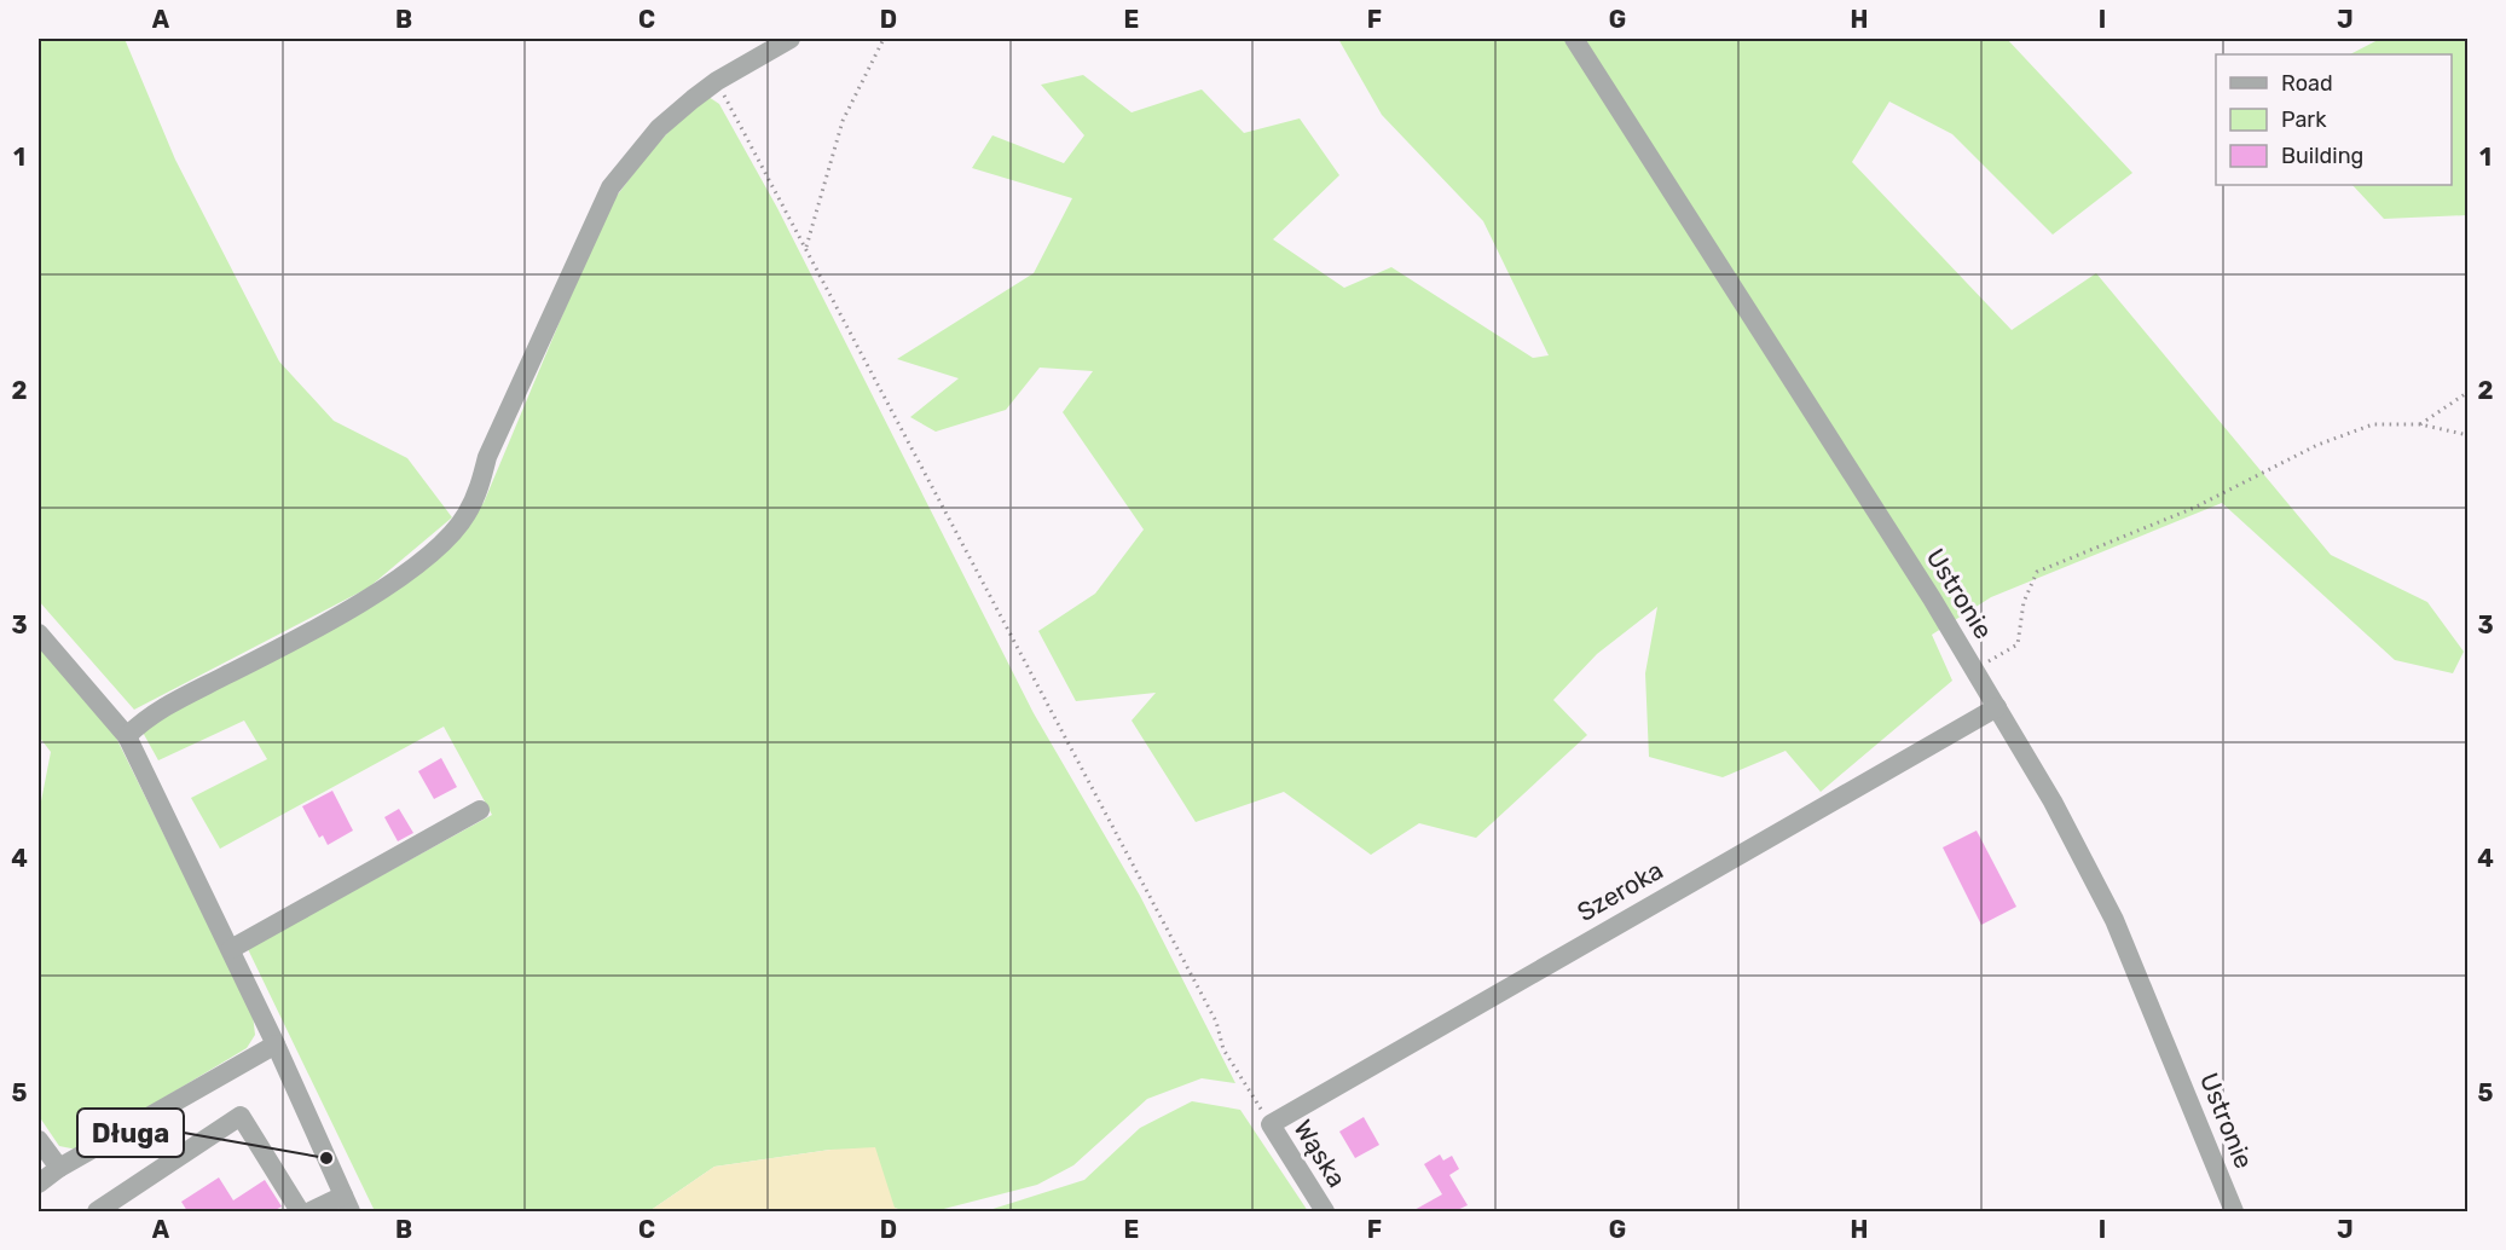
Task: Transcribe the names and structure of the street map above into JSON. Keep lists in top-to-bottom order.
{
  "streets": {
    "street": ["Ustronie", "Szeroka", "Wąska"]
  },
  "crossings": [
    ["Ustronie", "Szeroka"],
    ["Szeroka", "Wąska"]
  ],
  "places": ["Długa"],
  "legend": ["Road", "Park", "Building"],
  "grid": {
    "columns": [
      "A",
      "B",
      "C",
      "D",
      "E",
      "F",
      "G",
      "H",
      "I",
      "J"
    ],
    "rows": [
      "1",
      "2",
      "3",
      "4",
      "5"
    ]
  }
}
